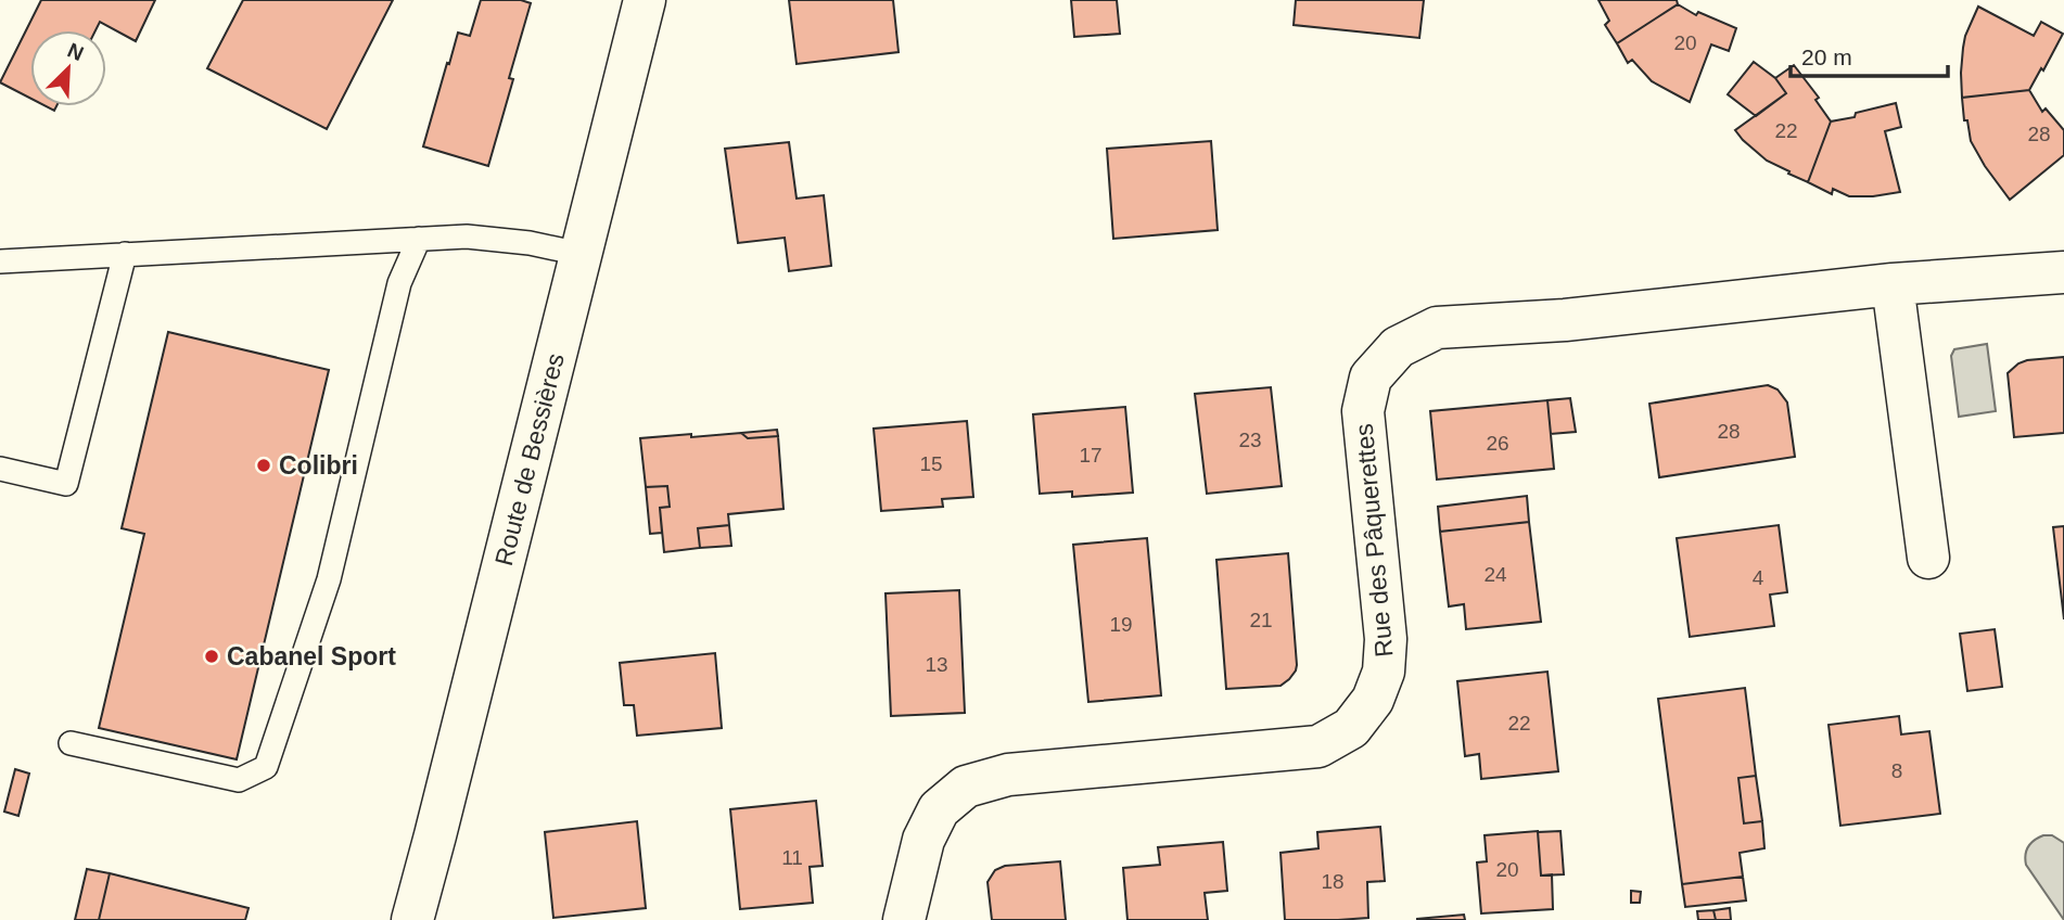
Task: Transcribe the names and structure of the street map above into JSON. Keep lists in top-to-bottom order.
{
  "streets": {
    "street": ["Route de Bessières", "Rue des Pâquerettes"]
  },
  "places": ["Colibri", "Cabanel Sport"],
  "house_numbers": [
    "20",
    "22",
    "28",
    "28",
    "23",
    "26",
    "17",
    "15",
    "24",
    "4",
    "21",
    "19",
    "13",
    "22",
    "8",
    "11",
    "20",
    "18"
  ],
  "scale_bar": "20 m",
  "north": "top right"
}
